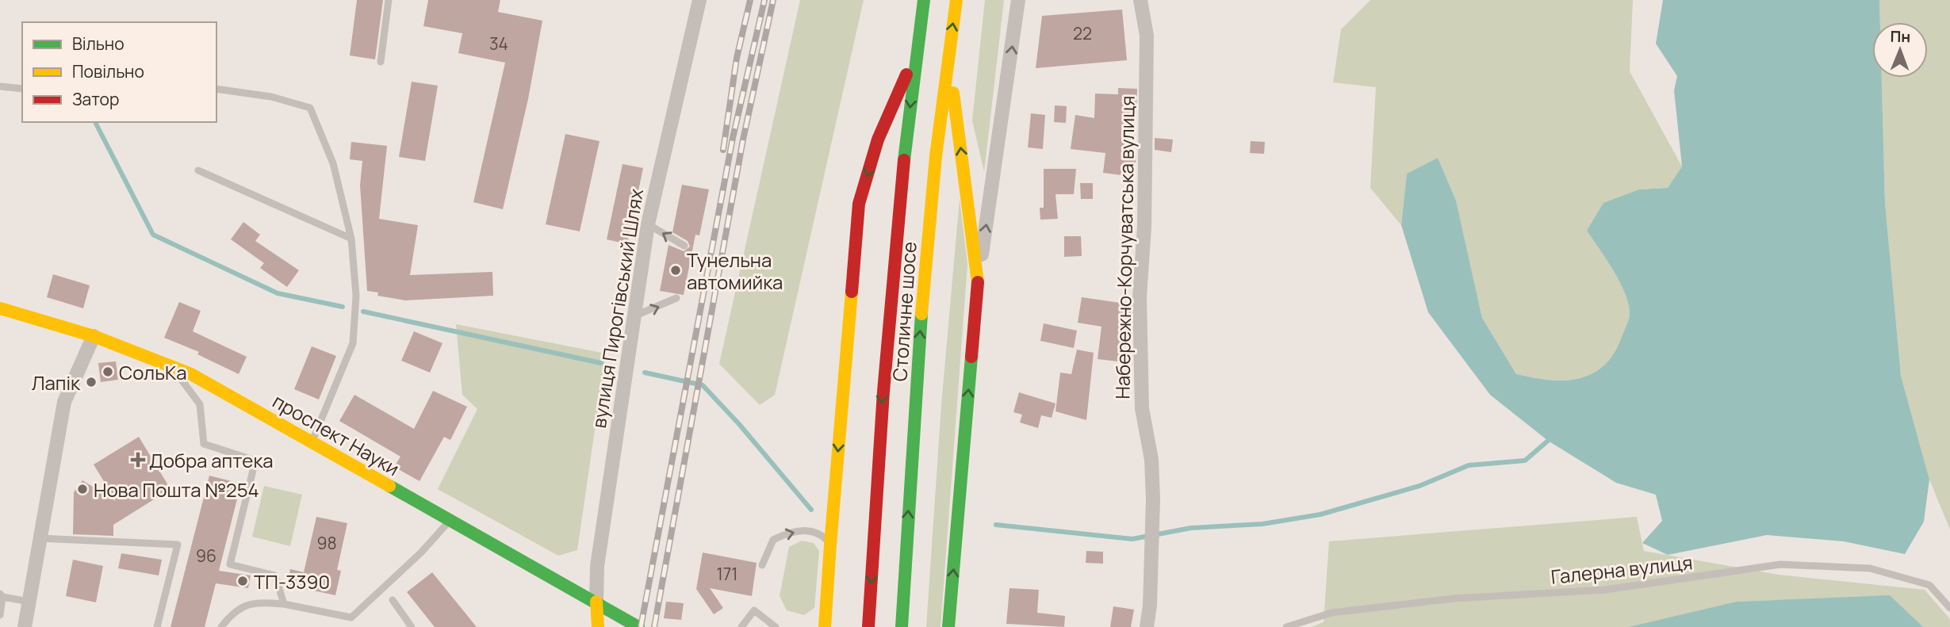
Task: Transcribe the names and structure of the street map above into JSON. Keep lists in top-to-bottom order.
{
  "streets": {
    "main road": ["вулиця Пирогівський Шлях", "Столичне шосе", "проспект Науки"],
    "street": ["Набережно-Корчуватська вулиця"],
    "lane": ["Галерна вулиця"]
  },
  "crossings": [
    ["вулиця Пирогівський Шлях", "проспект Науки"]
  ],
  "places": {
    "other": [
      "Тунельна автомийка",
      "СольКа",
      "Лапік",
      "Нова Пошта №254",
      "ТП-3390"
    ],
    "health": ["Добра аптека"]
  },
  "house_numbers": [
    "22",
    "34",
    "98",
    "96",
    "171"
  ],
  "legend": ["Вільно", "Повільно", "Затор"],
  "north": "top"
}
